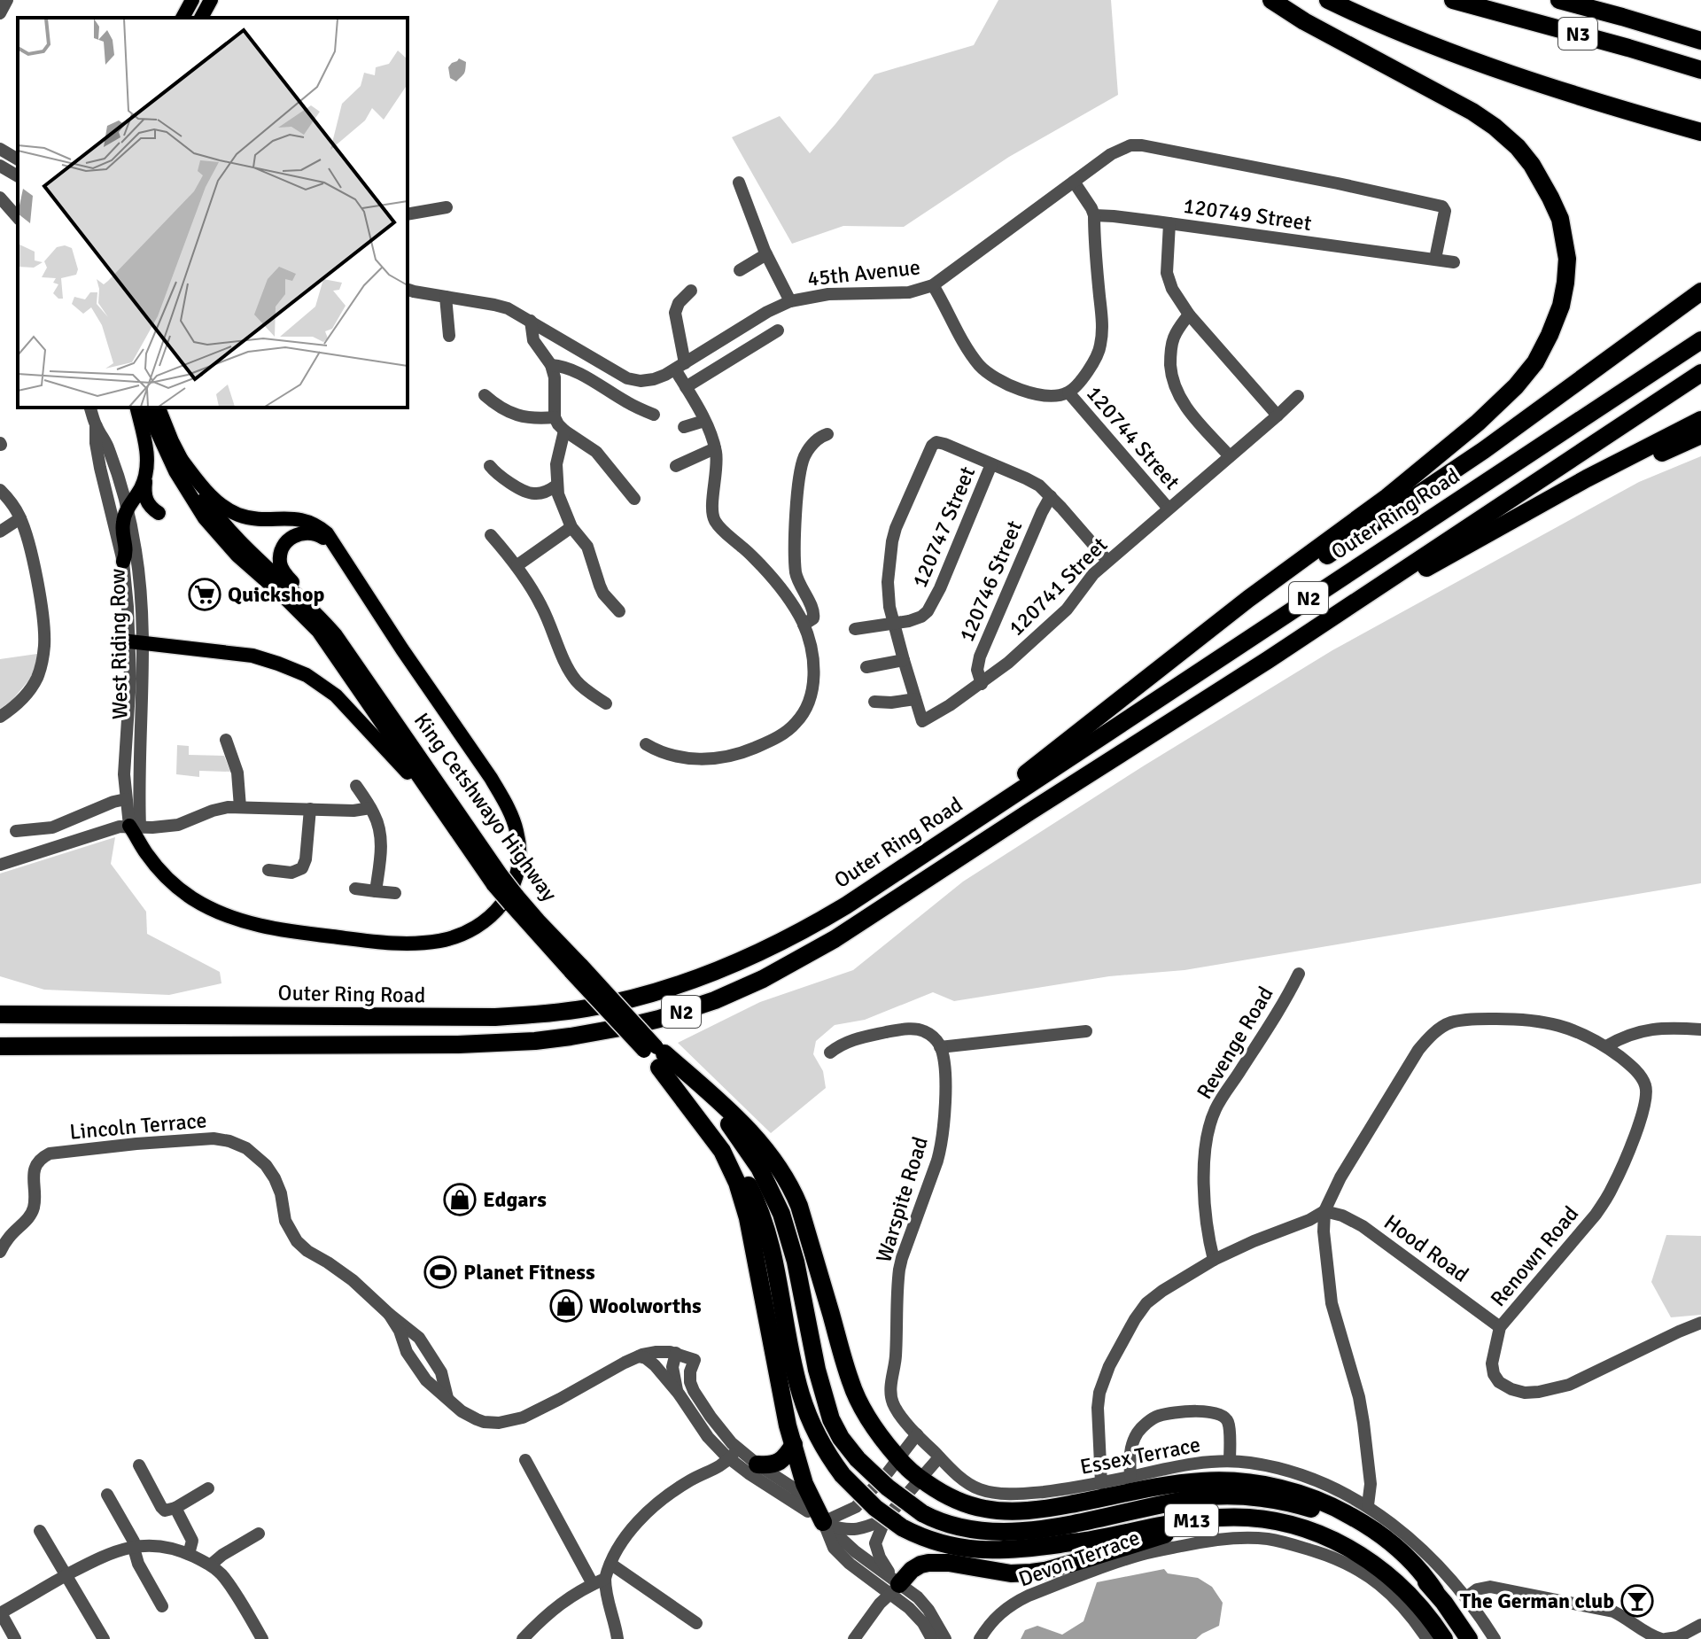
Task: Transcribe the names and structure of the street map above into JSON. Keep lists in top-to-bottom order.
{
  "streets": {
    "highway": [
      "N3",
      "Outer Ring Road",
      "N2",
      "King Cetshwayo Highway",
      "M13"
    ],
    "street": [
      "120749 Street",
      "45th Avenue",
      "120744 Street",
      "120747 Street",
      "120746 Street",
      "120741 Street",
      "West Riding Row",
      "Revenge Road",
      "Lincoln Terrace",
      "Warspite Road",
      "Hood Road",
      "Renown Road",
      "Essex Terrace",
      "Devon Terrace"
    ]
  },
  "crossings": [
    ["120749 Street", "45th Avenue"],
    ["120744 Street", "120741 Street"],
    ["120746 Street", "120741 Street"],
    ["Warspite Road", "Essex Terrace"],
    ["Hood Road", "Renown Road"]
  ],
  "places": {
    "supermarket": ["Quickshop"],
    "shop": ["Edgars", "Woolworths"],
    "sports": ["Planet Fitness"],
    "bar": ["The German club"]
  }
}
